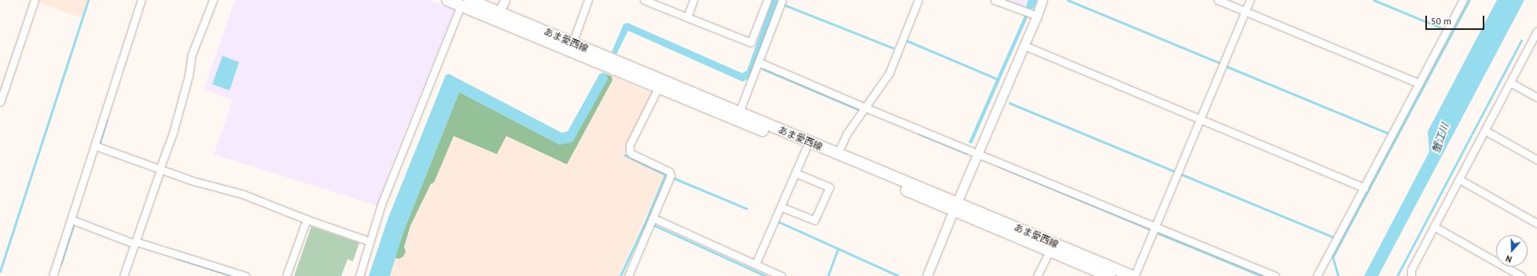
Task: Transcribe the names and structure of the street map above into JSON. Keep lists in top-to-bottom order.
{
  "streets": {
    "main road": ["あま愛西線"]
  },
  "water": ["蟹江川"],
  "scale_bar": "50 m",
  "north": "bottom"
}
